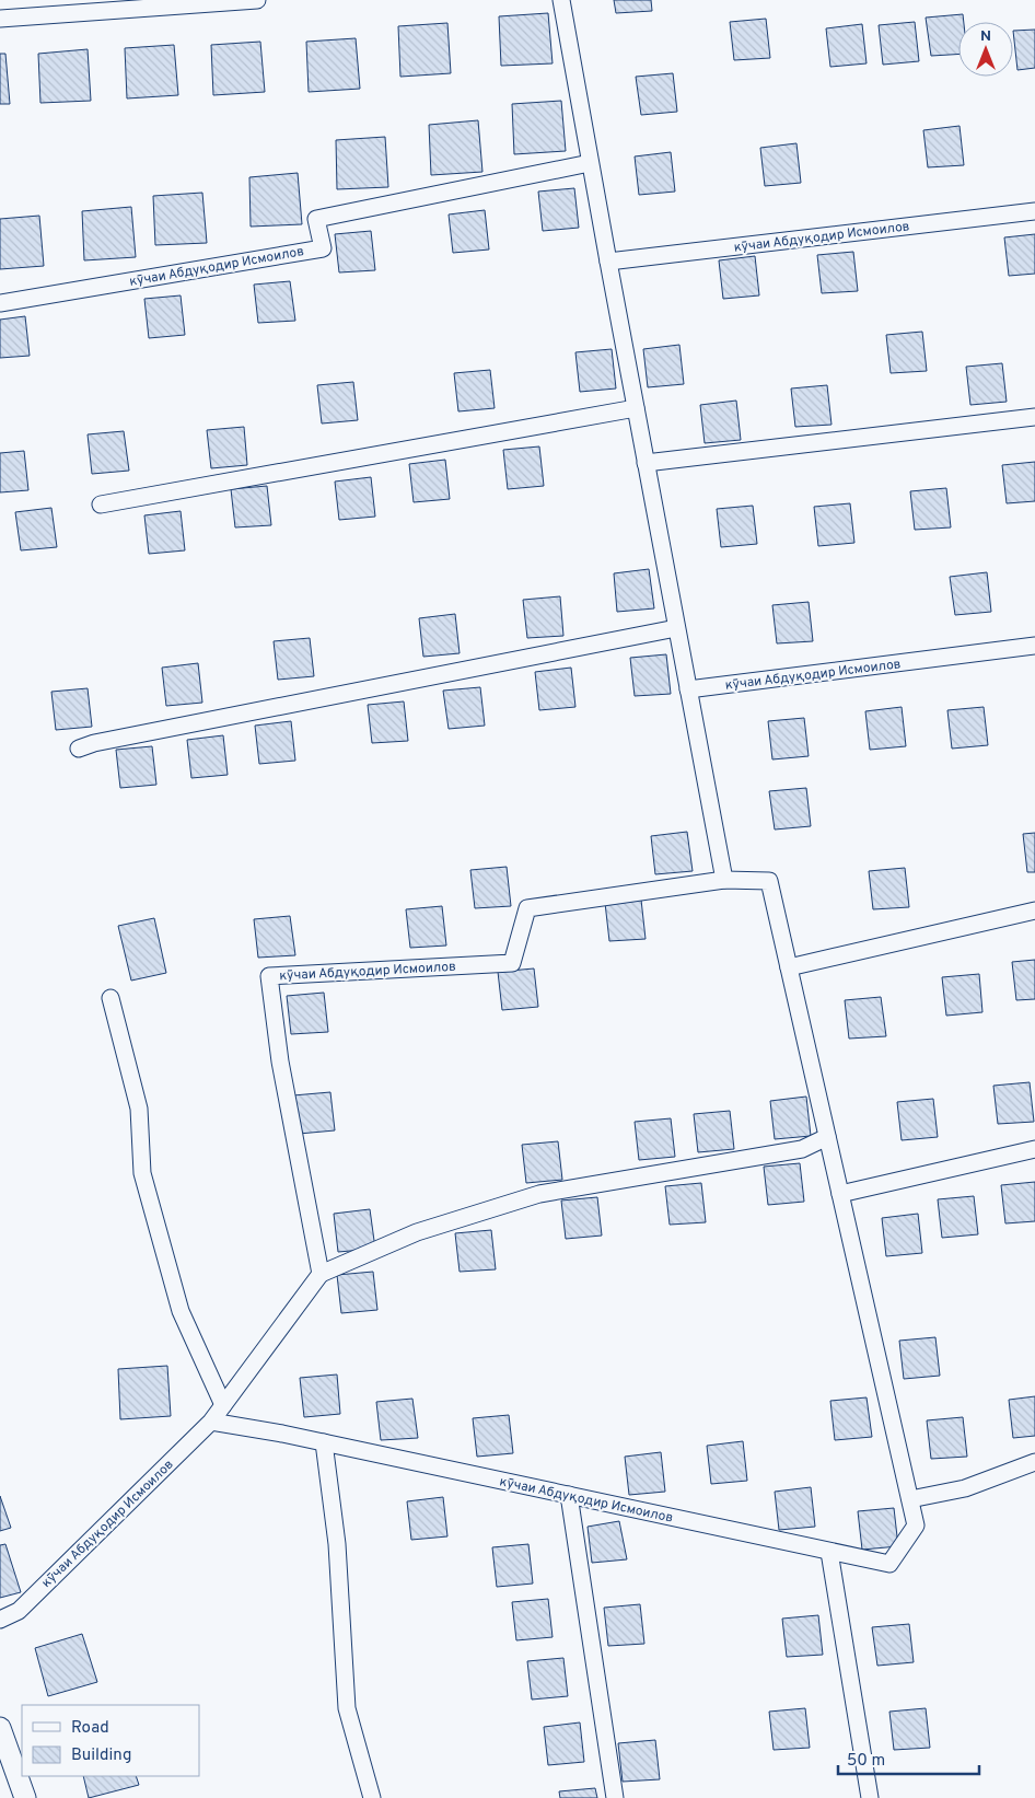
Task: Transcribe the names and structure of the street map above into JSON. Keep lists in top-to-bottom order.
{
  "streets": {
    "street": ["кӯчаи Абдуқодир Исмоилов"]
  },
  "legend": ["Road", "Building"],
  "scale_bar": "50 m",
  "north": "top"
}
